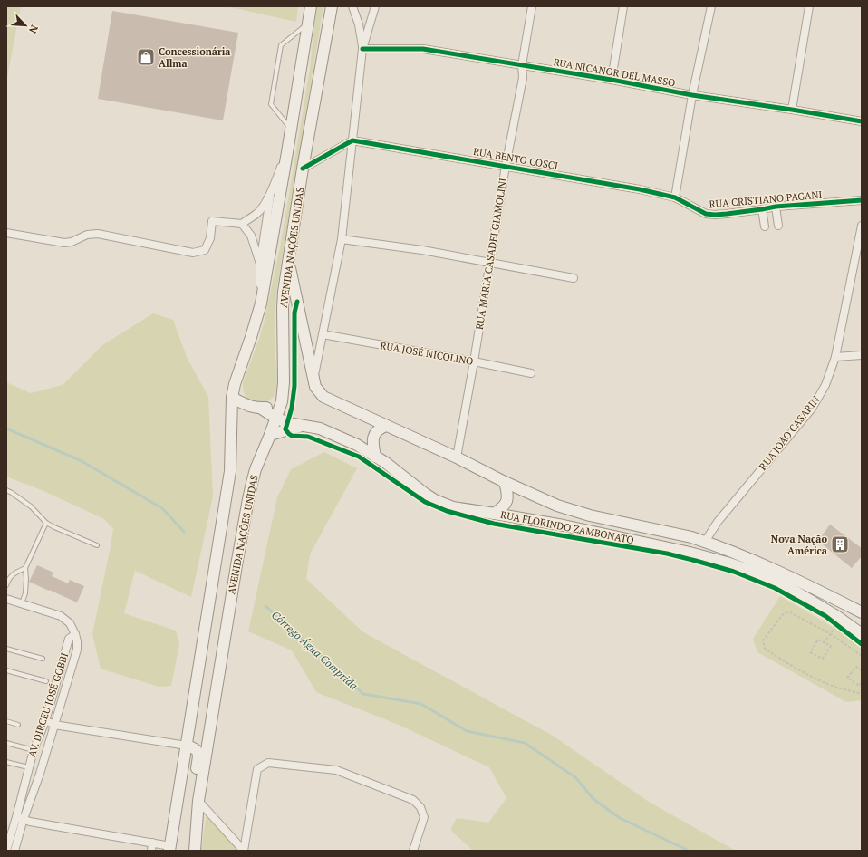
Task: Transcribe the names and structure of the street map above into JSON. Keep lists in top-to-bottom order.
{
  "streets": {
    "main road": ["AVENIDA NAÇÕES UNIDAS", "RUA FLORINDO ZAMBONATO"],
    "street": [
      "RUA NICANOR DEL MASSO",
      "RUA BENTO COSCI",
      "RUA CRISTIANO PAGANI",
      "RUA MARIA CASADEI GIAMOLINI",
      "RUA JOSÉ NICOLINO",
      "RUA JOÃO CASARIN",
      "AV. DIRCEU JOSÉ GOBBI"
    ]
  },
  "crossings": [
    ["RUA NICANOR DEL MASSO", "RUA MARIA CASADEI GIAMOLINI"],
    ["RUA BENTO COSCI", "RUA CRISTIANO PAGANI"],
    ["RUA BENTO COSCI", "RUA MARIA CASADEI GIAMOLINI"],
    ["AVENIDA NAÇÕES UNIDAS", "RUA FLORINDO ZAMBONATO"],
    ["RUA MARIA CASADEI GIAMOLINI", "RUA JOSÉ NICOLINO"],
    ["RUA MARIA CASADEI GIAMOLINI", "RUA FLORINDO ZAMBONATO"],
    ["RUA JOÃO CASARIN", "RUA FLORINDO ZAMBONATO"]
  ],
  "water": ["Córrego Água Comprida"],
  "places": {
    "shop": ["Concessionária Allma"],
    "building": ["Nova Nação América"]
  },
  "north": "bottom right"
}
